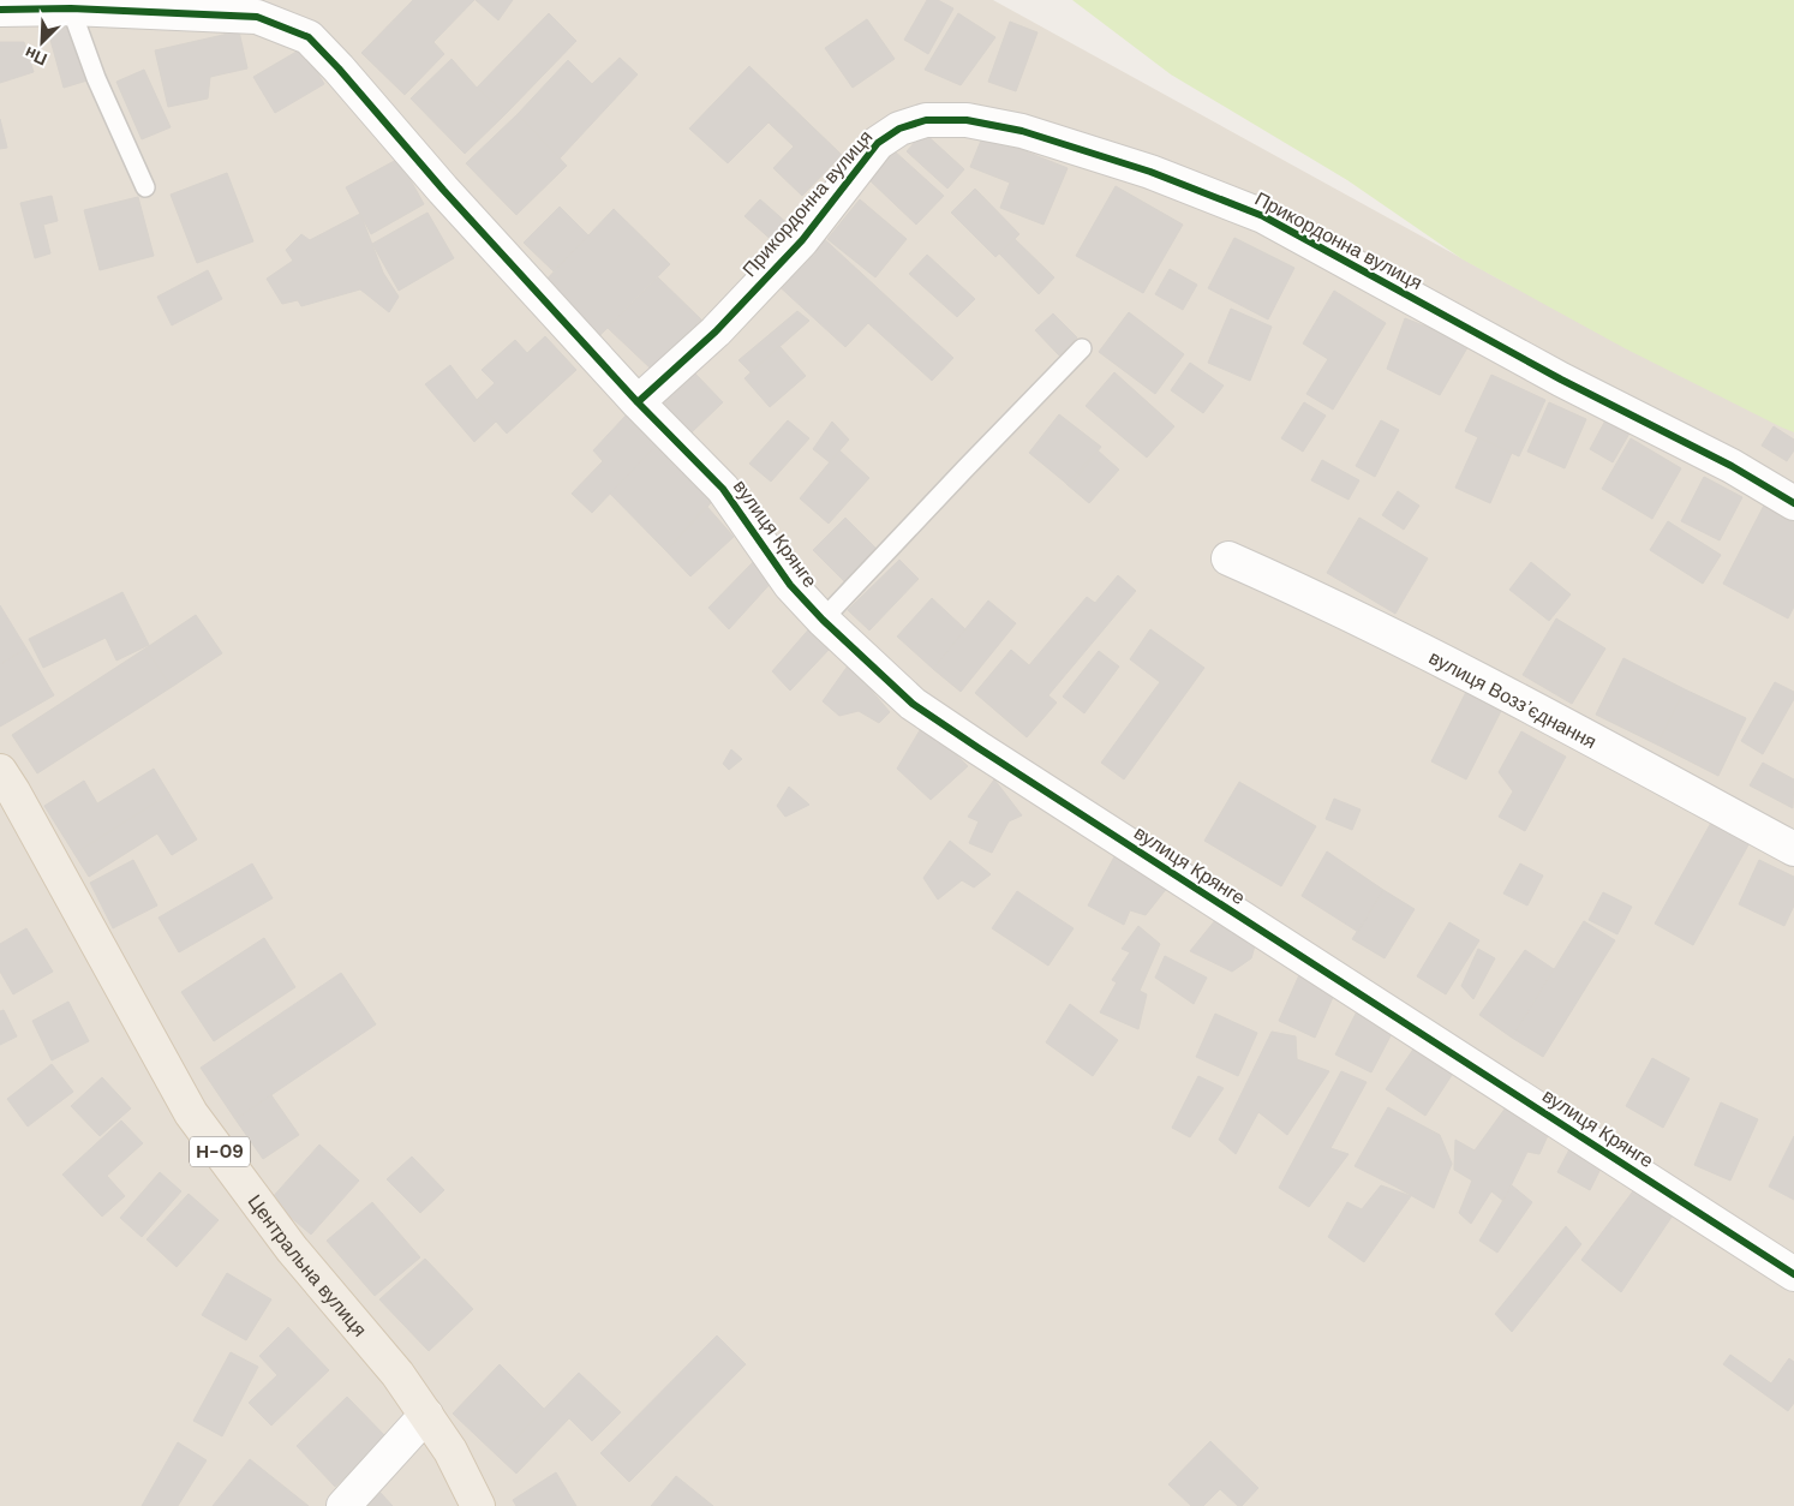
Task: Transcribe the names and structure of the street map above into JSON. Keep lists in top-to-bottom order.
{
  "streets": {
    "main road": ["Н-09", "Центральна вулиця"],
    "street": ["Прикордонна вулиця", "вулиця Крянге", "вулиця Воззʼєднання"]
  },
  "crossings": [
    ["Прикордонна вулиця", "вулиця Крянге"]
  ],
  "north": "bottom left"
}
